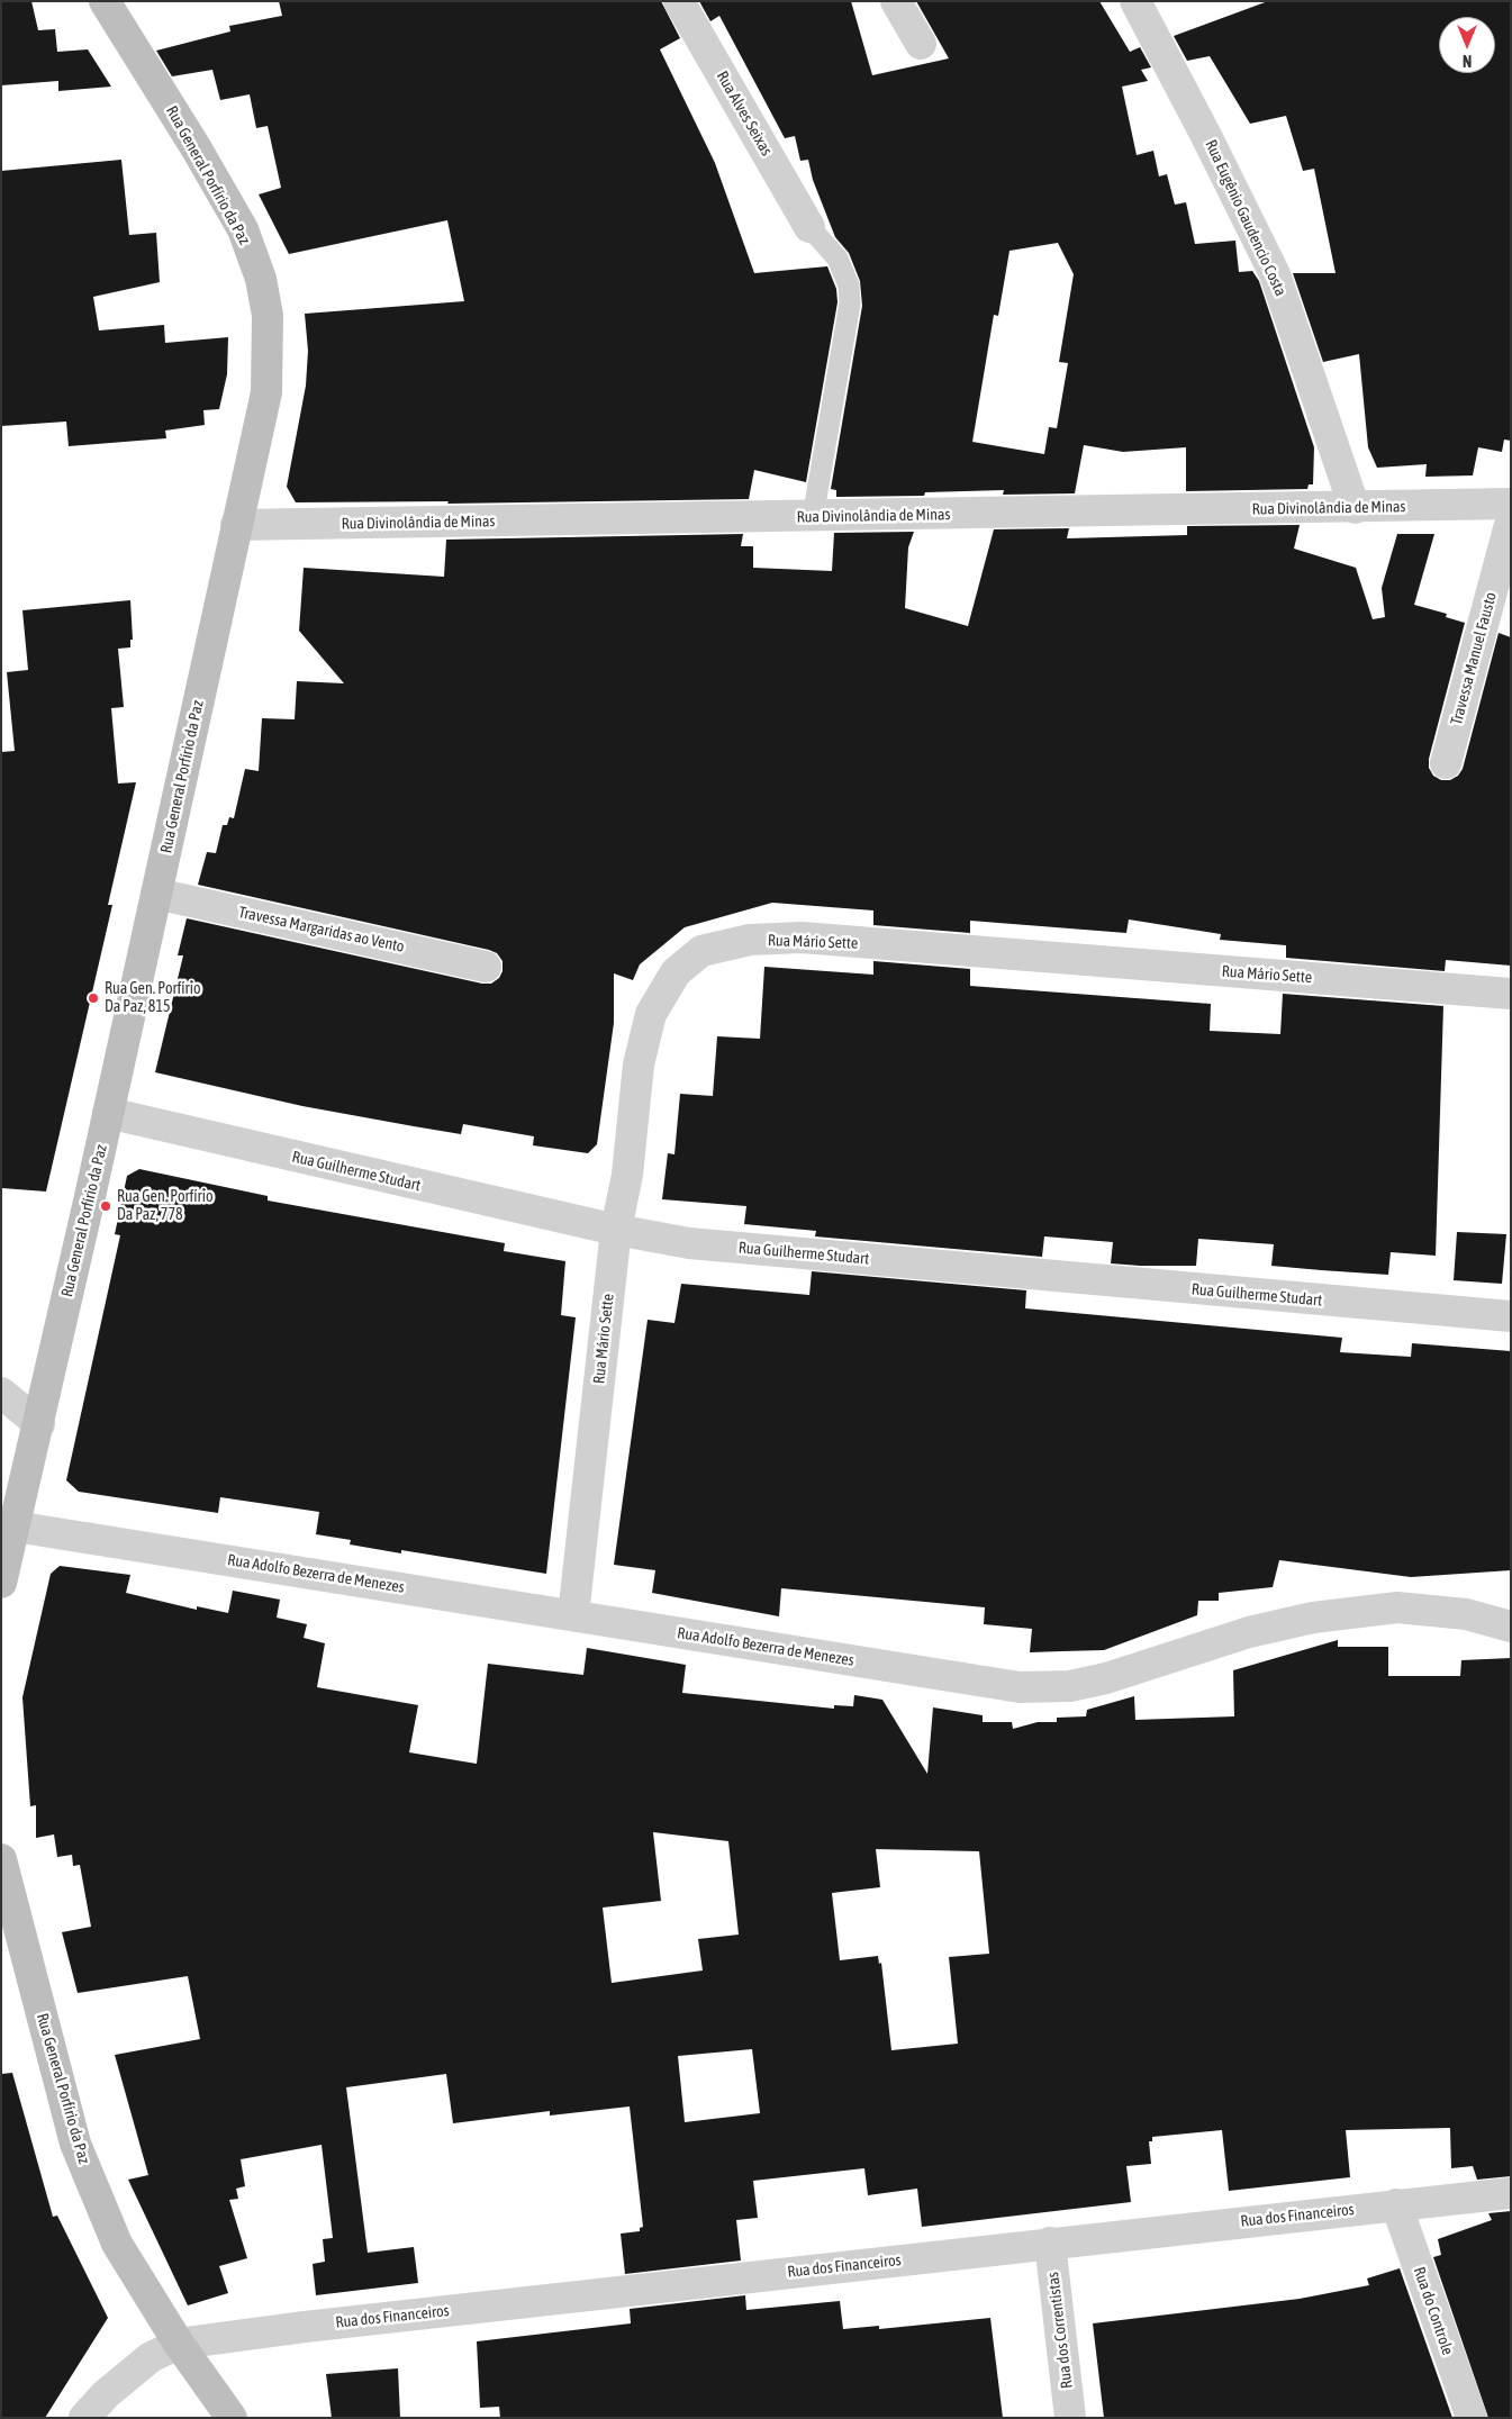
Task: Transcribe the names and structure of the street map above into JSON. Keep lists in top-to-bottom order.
{
  "streets": {
    "street": [
      "Rua Alves Seixas",
      "Rua General Porfírio da Paz",
      "Rua Eugênio Gaudencio Costa",
      "Rua Divinolândia de Minas",
      "Travessa Manuel Fausto",
      "Travessa Margaridas ao Vento",
      "Rua Mário Sette",
      "Rua Guilherme Studart",
      "Rua Adolfo Bezerra de Menezes",
      "Rua dos Financeiros",
      "Rua do Controle",
      "Rua dos Correntistas"
    ]
  },
  "crossings": [
    ["Rua General Porfírio da Paz", "Rua Divinolândia de Minas"],
    ["Rua General Porfírio da Paz", "Travessa Margaridas ao Vento"],
    ["Rua General Porfírio da Paz", "Rua Guilherme Studart"],
    ["Rua General Porfírio da Paz", "Rua Adolfo Bezerra de Menezes"],
    ["Rua General Porfírio da Paz", "Rua dos Financeiros"],
    ["Rua Eugênio Gaudencio Costa", "Rua Divinolândia de Minas"],
    ["Rua Mário Sette", "Rua Guilherme Studart"],
    ["Rua Mário Sette", "Rua Adolfo Bezerra de Menezes"],
    ["Rua dos Financeiros", "Rua do Controle"],
    ["Rua dos Financeiros", "Rua dos Correntistas"]
  ],
  "places": ["Rua Gen. Porfírio Da Paz, 815", "Rua Gen. Porfírio Da Paz, 778"],
  "north": "bottom"
}
